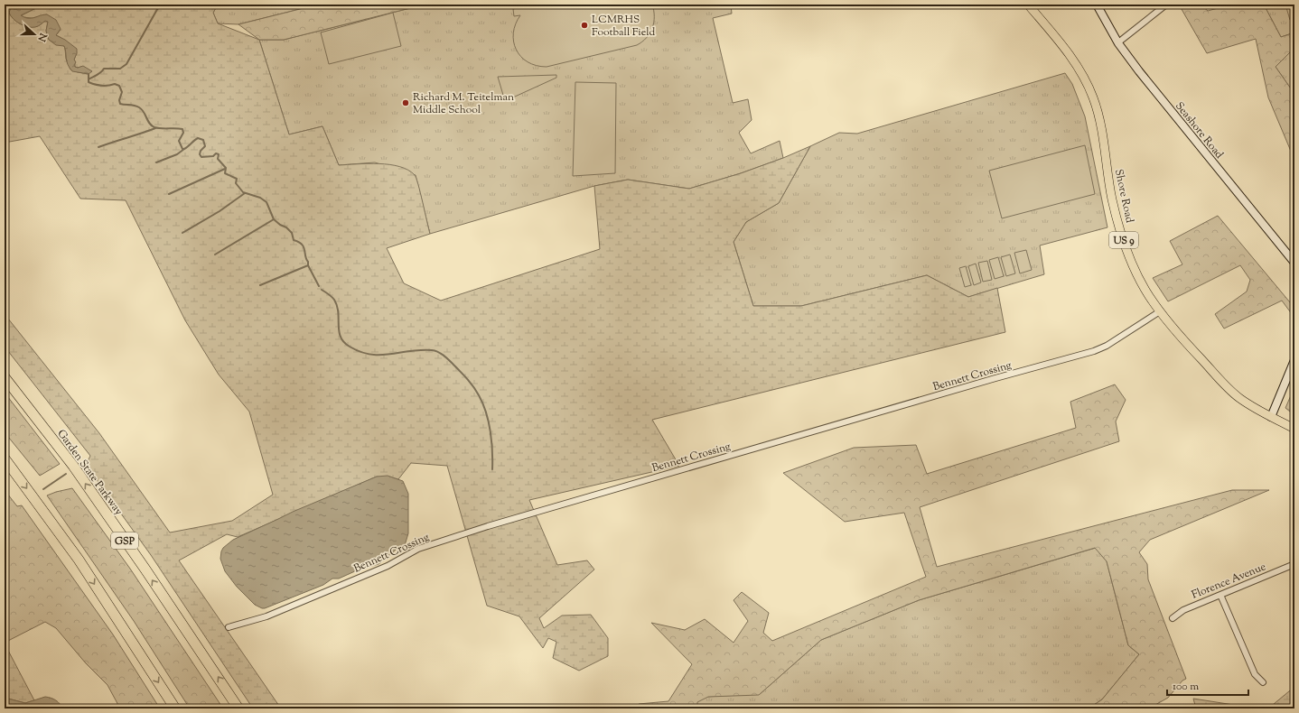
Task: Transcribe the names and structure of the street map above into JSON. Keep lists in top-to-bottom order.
{
  "streets": {
    "highway": ["Garden State Parkway", "GSP"],
    "main road": ["Shore Road", "US 9"],
    "street": ["Seashore Road", "Bennett Crossing", "Florence Avenue"]
  },
  "crossings": [
    ["Shore Road", "Bennett Crossing"]
  ],
  "places": ["LCMRHS Football Field", "Richard M. Teitelman Middle School"],
  "scale_bar": "100 m",
  "north": "right"
}
